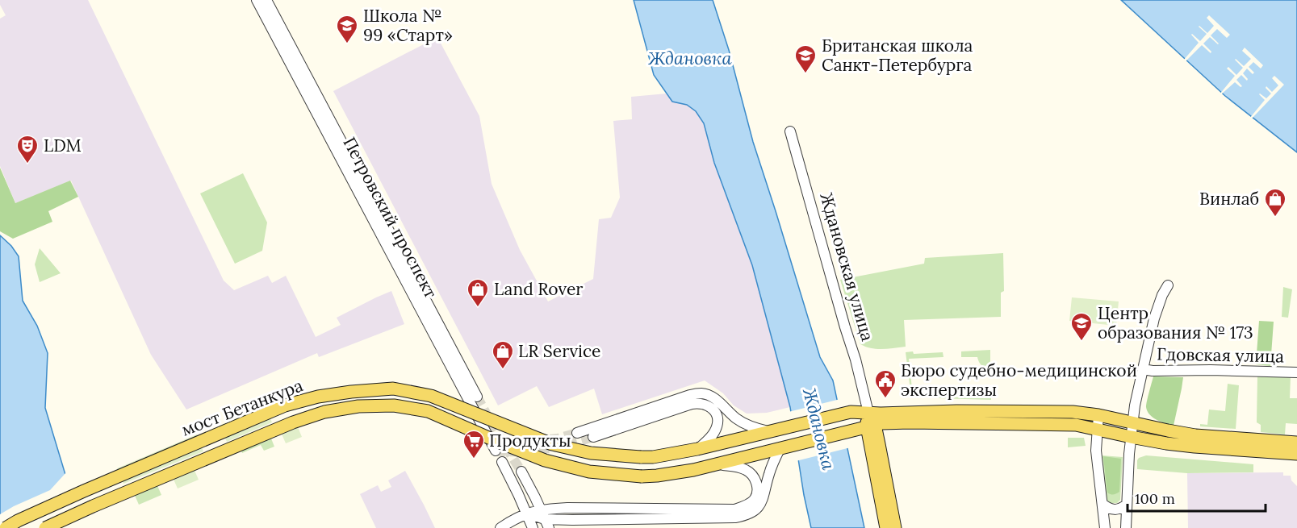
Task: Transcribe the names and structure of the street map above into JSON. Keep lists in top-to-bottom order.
{
  "streets": {
    "main road": ["Ждановская улица", "мост Бетанкура"],
    "street": ["Петровский проспект", "Гдовская улица"]
  },
  "crossings": [
    ["Ждановская улица", "мост Бетанкура"]
  ],
  "water": ["Ждановка"],
  "places": {
    "school or university": ["Школа № 99 «Старт»", "Британская школа Санкт-Петербурга", "Центр образования № 173"],
    "theatre": ["LDM"],
    "shop": ["Винлаб", "Land Rover", "LR Service"],
    "public building": ["Бюро судебно-медицинской экспертизы"],
    "supermarket": ["Продукты"]
  },
  "scale_bar": "100 m"
}
